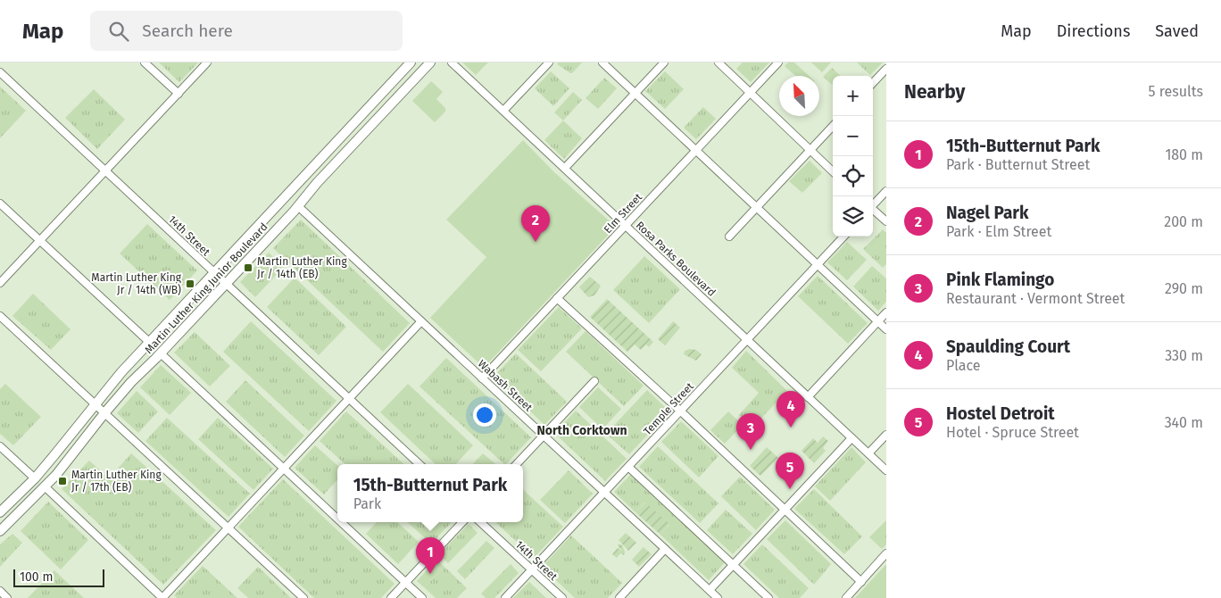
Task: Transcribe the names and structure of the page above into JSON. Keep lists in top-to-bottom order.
{
  "streets": {
    "main road": ["Martin Luther King Junior Boulevard"],
    "street": [
      "Elm Street",
      "14th Street",
      "Rosa Parks Boulevard",
      "Wabash Street",
      "Temple Street"
    ]
  },
  "crossings": [
    ["Elm Street", "Rosa Parks Boulevard"],
    ["Elm Street", "Wabash Street"],
    ["14th Street", "Martin Luther King Junior Boulevard"],
    ["14th Street", "Temple Street"],
    ["Rosa Parks Boulevard", "Temple Street"],
    ["Martin Luther King Junior Boulevard", "Wabash Street"],
    ["Wabash Street", "Temple Street"]
  ],
  "districts": ["North Corktown"],
  "places": {
    "transit": ["Martin Luther King Jr / 14th (EB)", "Martin Luther King Jr / 14th (WB)", "Martin Luther King Jr / 17th (EB)"]
  },
  "scale_bar": "100 m",
  "north": "top left",
  "page": {
    "header": "Map",
    "search": "Search here",
    "nav": ["Map", "Directions", "Saved"],
    "heading": ["Nearby", "5 results"],
    "map_buttons": ["+", "−"],
    "list": [
      {
        "mark": "1",
        "name": "15th-Butternut Park",
        "note": "Park · Butternut Street",
        "value": "180 m"
      },
      {
        "mark": "2",
        "name": "Nagel Park",
        "note": "Park · Elm Street",
        "value": "200 m"
      },
      {
        "mark": "3",
        "name": "Pink Flamingo",
        "note": "Restaurant · Vermont Street",
        "value": "290 m"
      },
      {
        "mark": "4",
        "name": "Spaulding Court",
        "note": "Place",
        "value": "330 m"
      },
      {
        "mark": "5",
        "name": "Hostel Detroit",
        "note": "Hotel · Spruce Street",
        "value": "340 m"
      }
    ],
    "pins": [
      "2",
      "4",
      "3",
      "5",
      "1"
    ],
    "popup": ["15th-Butternut Park", "Park"],
    "scale": "100 m"
  }
}
